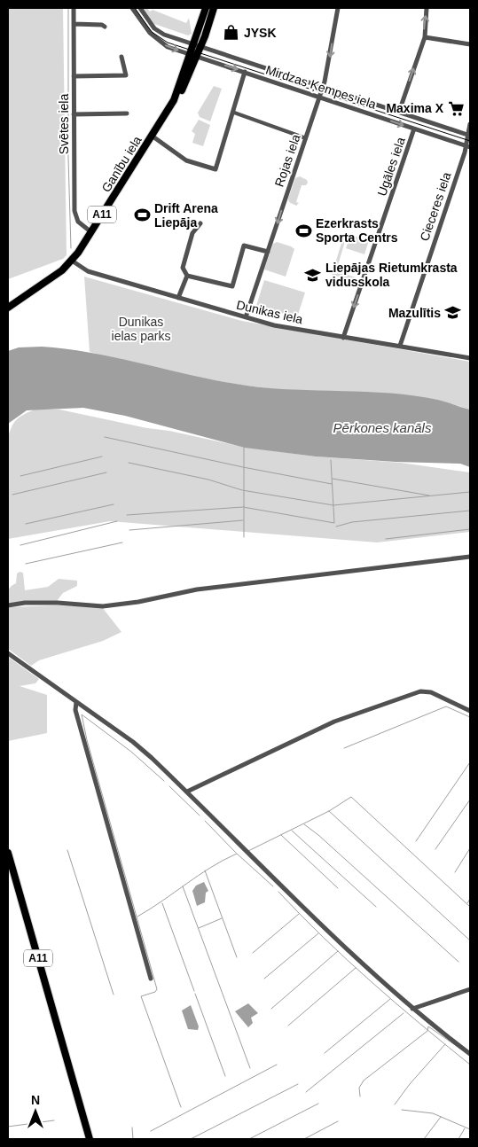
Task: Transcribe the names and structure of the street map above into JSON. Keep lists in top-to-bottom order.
{
  "streets": {
    "highway": ["Ganību iela", "A11"],
    "street": [
      "Mirdzas Ķempes iela",
      "Svētes iela",
      "Rojas iela",
      "Ugāles iela",
      "Cieceres iela",
      "Dunikas iela"
    ]
  },
  "crossings": [
    ["Mirdzas Ķempes iela", "Rojas iela"],
    ["Mirdzas Ķempes iela", "Ganību iela"],
    ["Mirdzas Ķempes iela", "Ugāles iela"],
    ["Mirdzas Ķempes iela", "Cieceres iela"],
    ["Svētes iela", "Ganību iela"],
    ["Rojas iela", "Dunikas iela"],
    ["Ganību iela", "Dunikas iela"],
    ["Ugāles iela", "Dunikas iela"],
    ["Cieceres iela", "Dunikas iela"]
  ],
  "one_way": ["Rojas iela", "Ugāles iela"],
  "water": ["Pērkones kanāls"],
  "parks": ["Dunikas ielas parks"],
  "places": {
    "shop": ["JYSK"],
    "supermarket": ["Maxima X"],
    "sports": ["Drift Arena Liepāja", "Ezerkrasts Sporta Centrs"],
    "school or university": ["Liepājas Rietumkrasta vidusskola", "Mazulītis"]
  },
  "north": "top"
}
